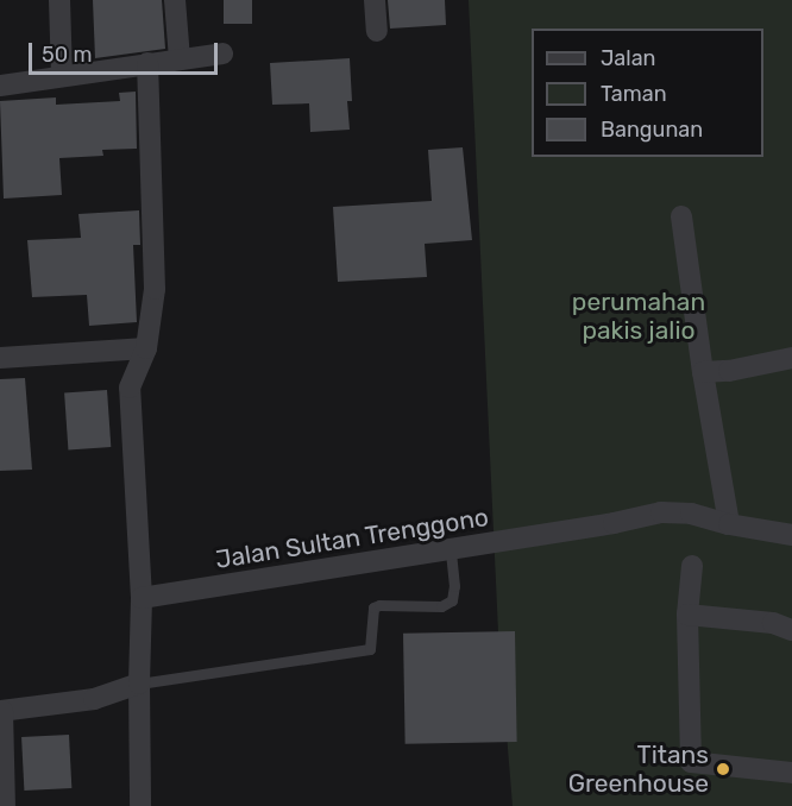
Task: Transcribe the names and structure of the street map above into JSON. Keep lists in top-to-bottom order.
{
  "streets": {
    "street": ["Jalan Sultan Trenggono"]
  },
  "parks": ["perumahan pakis jalio"],
  "places": ["Titans Greenhouse"],
  "legend": ["Jalan", "Taman", "Bangunan"],
  "scale_bar": "50 m"
}
